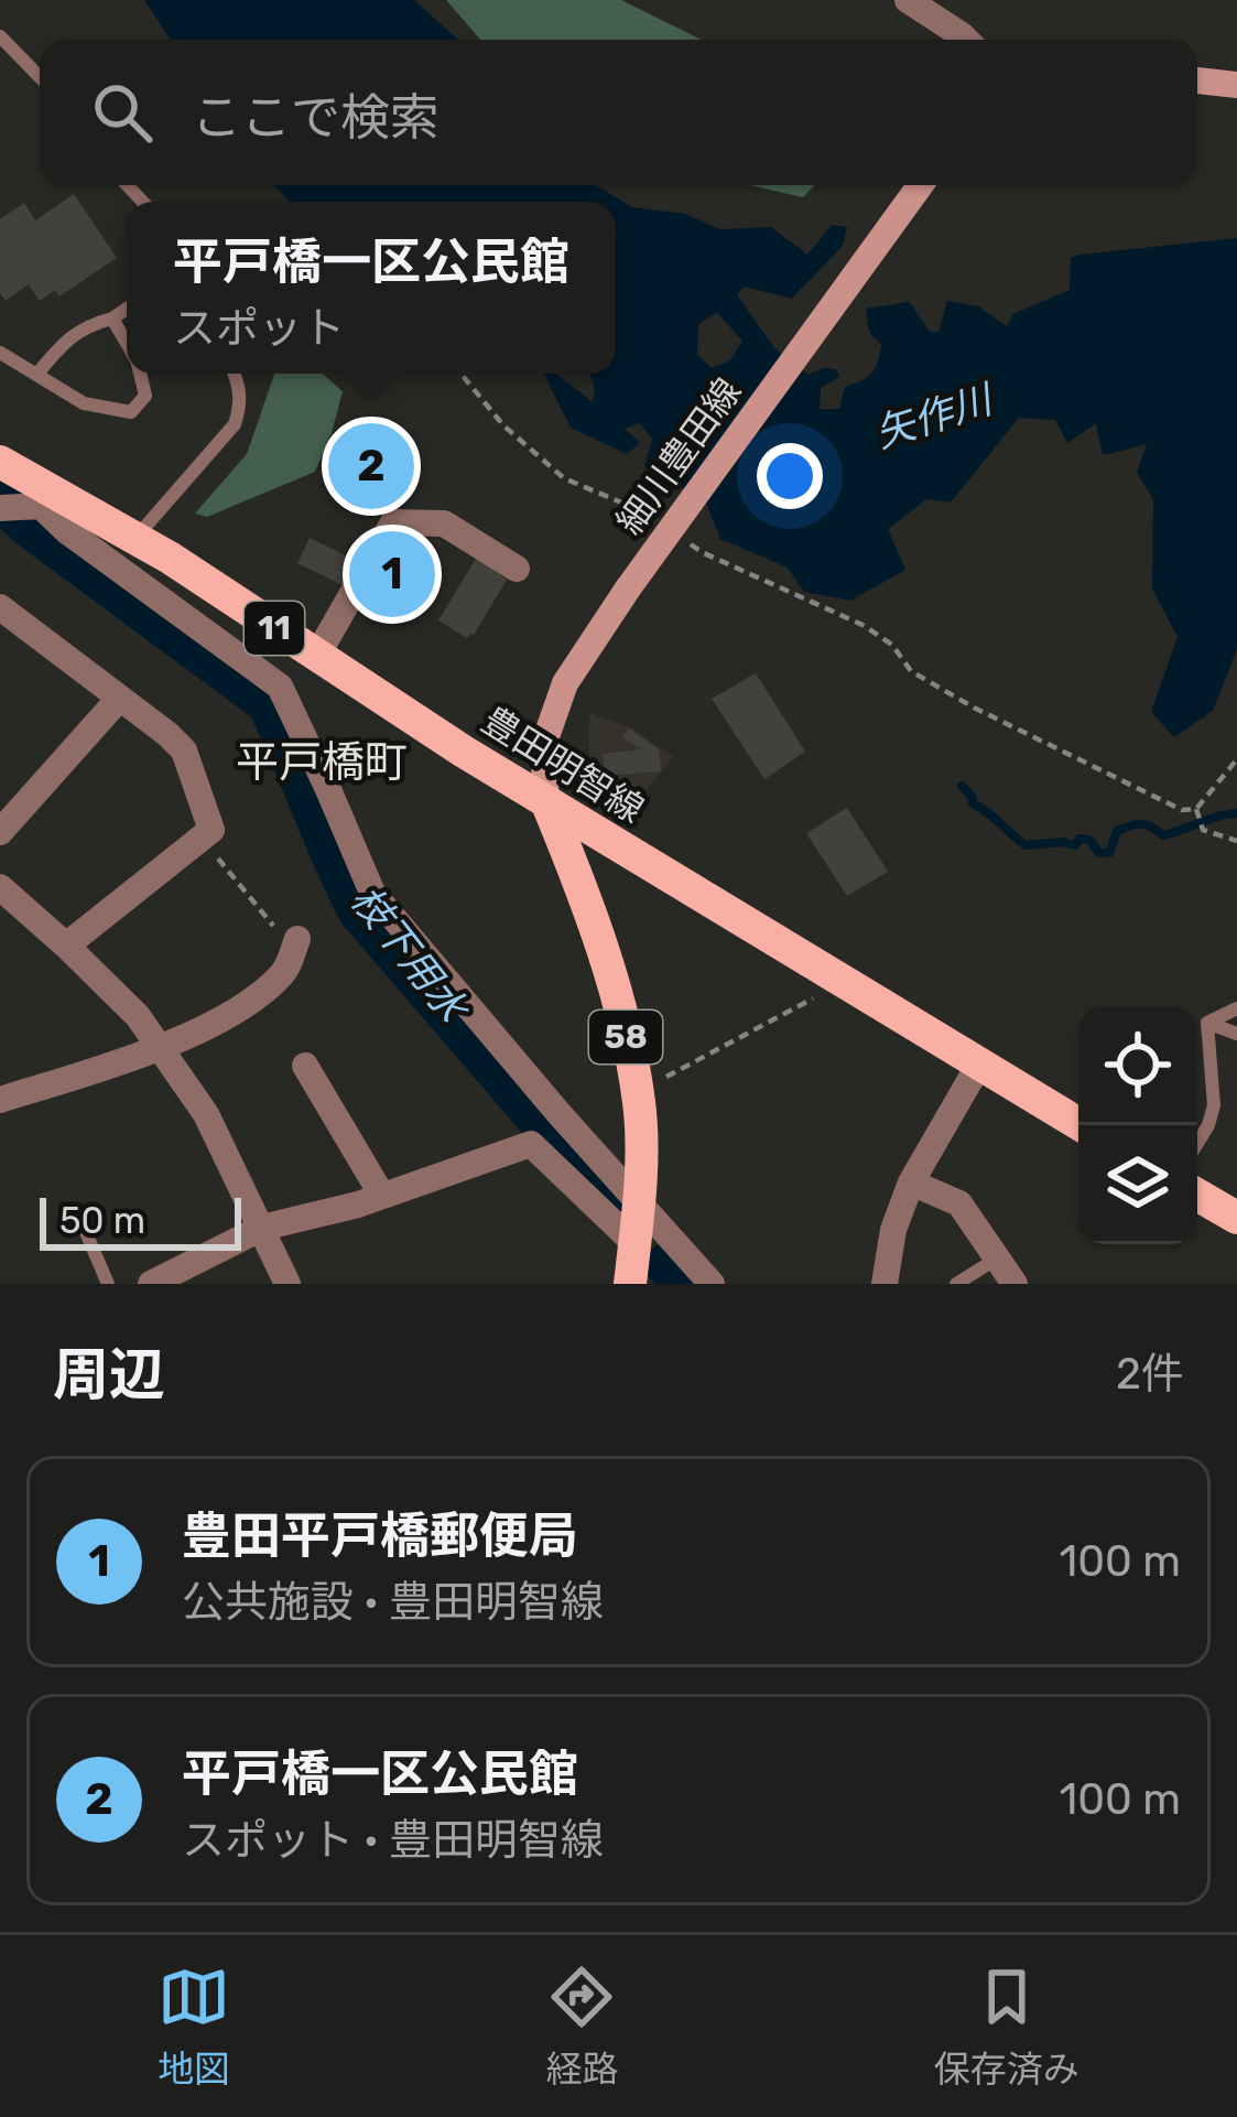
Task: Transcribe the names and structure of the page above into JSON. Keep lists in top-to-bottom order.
{
  "streets": {
    "main road": [
      "細川豊田線",
      "11",
      "豊田明智線",
      "58"
    ]
  },
  "crossings": [
    ["細川豊田線", "豊田明智線"],
    ["細川豊田線", "58"],
    ["豊田明智線", "58"]
  ],
  "districts": ["平戸橋町"],
  "water": ["矢作川", "枝下用水"],
  "scale_bar": "50 m",
  "page": {
    "search": "ここで検索",
    "popup": ["平戸橋一区公民館", "スポット"],
    "pins": ["2", "1"],
    "scale": "50 m",
    "heading": ["周辺", "2件"],
    "list": [
      {
        "mark": "1",
        "name": "豊田平戸橋郵便局",
        "note": "公共施設 · 豊田明智線",
        "value": "100 m"
      },
      {
        "mark": "2",
        "name": "平戸橋一区公民館",
        "note": "スポット · 豊田明智線",
        "value": "100 m"
      }
    ],
    "nav": ["地図", "経路", "保存済み"]
  }
}
